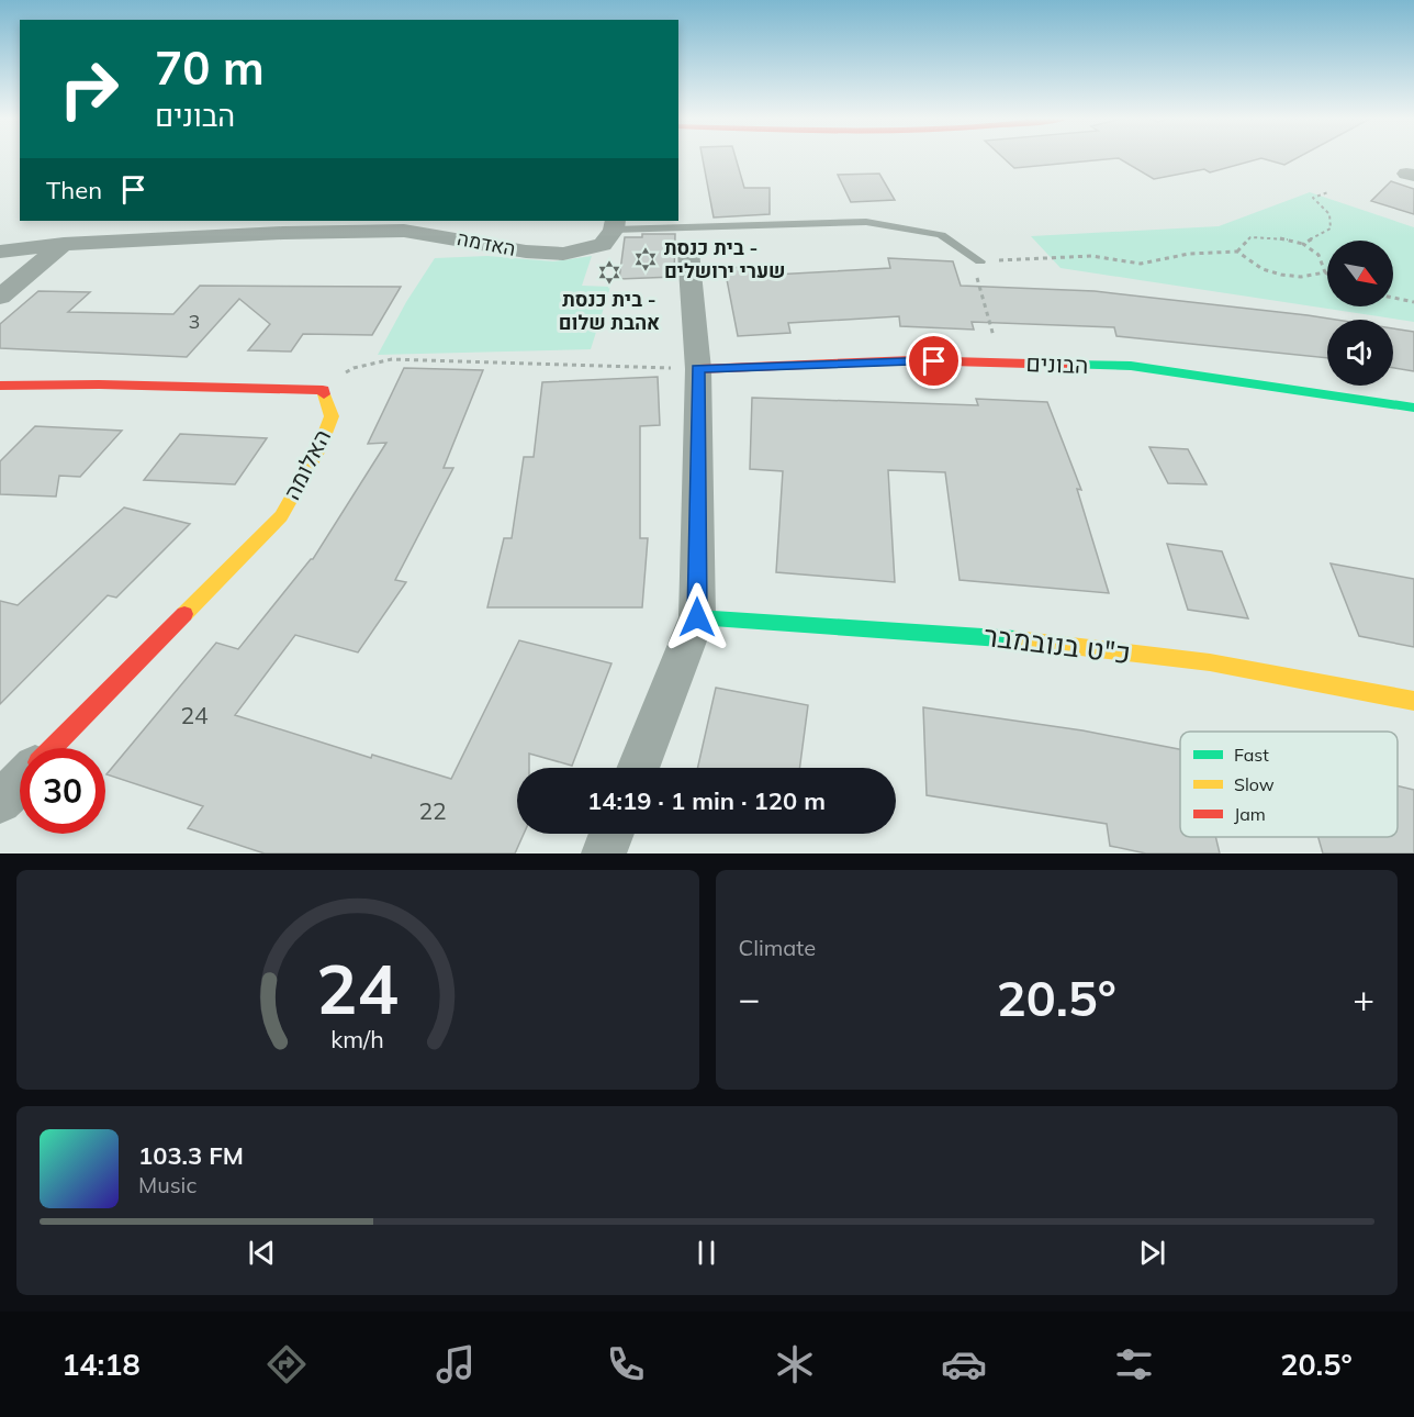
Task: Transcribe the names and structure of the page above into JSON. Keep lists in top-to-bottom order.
{
  "streets": {
    "street": [
      "האדמה",
      "הבונים",
      "האלומה",
      "כ\"ט בנובמבר"
    ]
  },
  "places": {
    "synagogue": ["בית כנסת - שערי ירושלים", "בית כנסת - אהבת שלום"]
  },
  "house_numbers": ["3", "24", "22"],
  "legend": ["Fast", "Slow", "Jam"],
  "north": "bottom right",
  "page": {
    "turn": ["70 m", "הבונים"],
    "then": "Then",
    "limit": "30",
    "trip": "14:19 · 1 min · 120 m",
    "tile": "Climate",
    "heat": ["−", "20.5°", "+"],
    "song": ["103.3 FM", "Music"],
    "tabs": ["14:18", "20.5°"],
    "gauge": ["24", "km/h"]
  }
}
